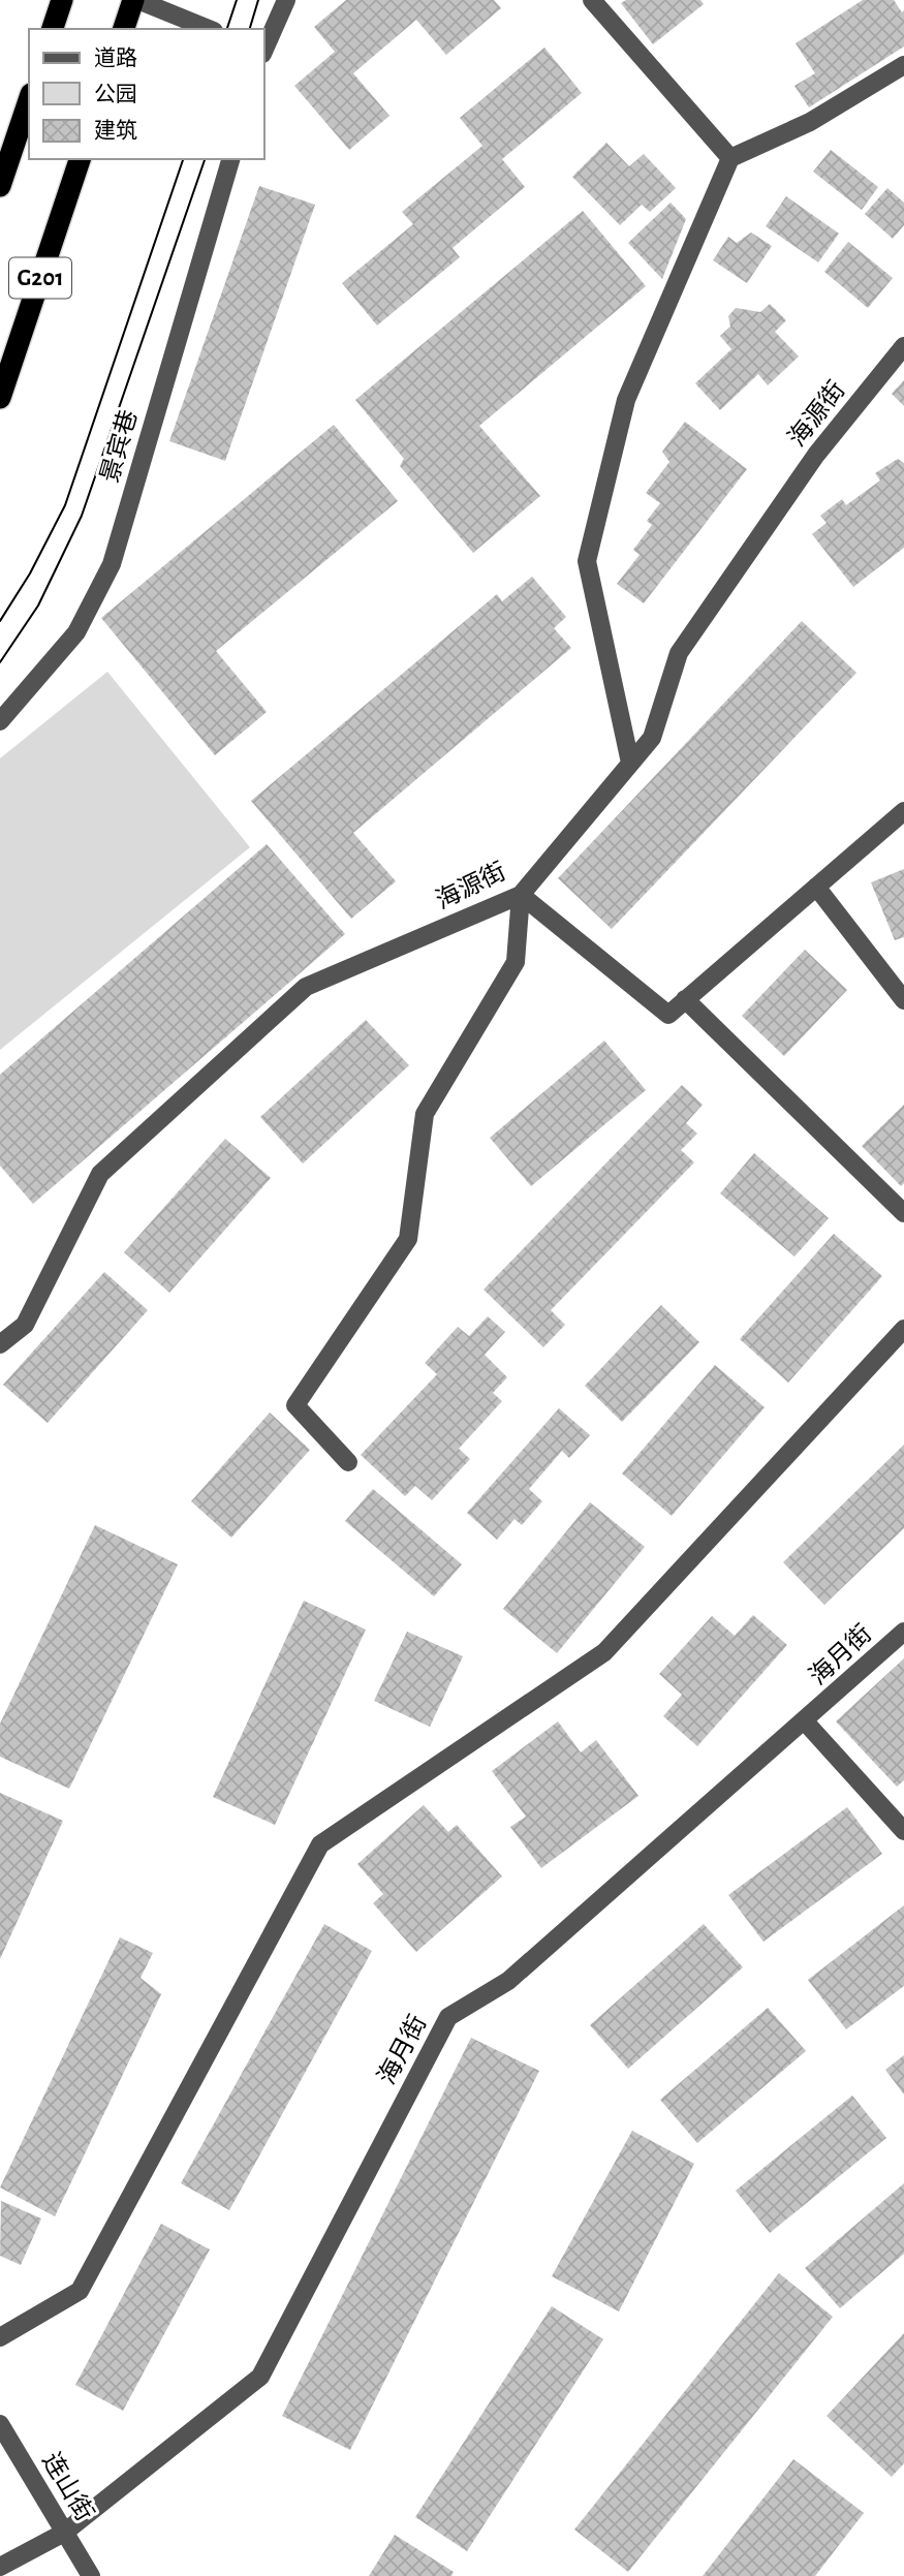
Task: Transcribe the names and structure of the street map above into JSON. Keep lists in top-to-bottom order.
{
  "streets": {
    "highway": ["G201"],
    "street": [
      "海源街",
      "景宾巷",
      "海月街",
      "连山街"
    ]
  },
  "crossings": [
    ["海月街", "连山街"]
  ],
  "legend": ["道路", "公园", "建筑"]
}
